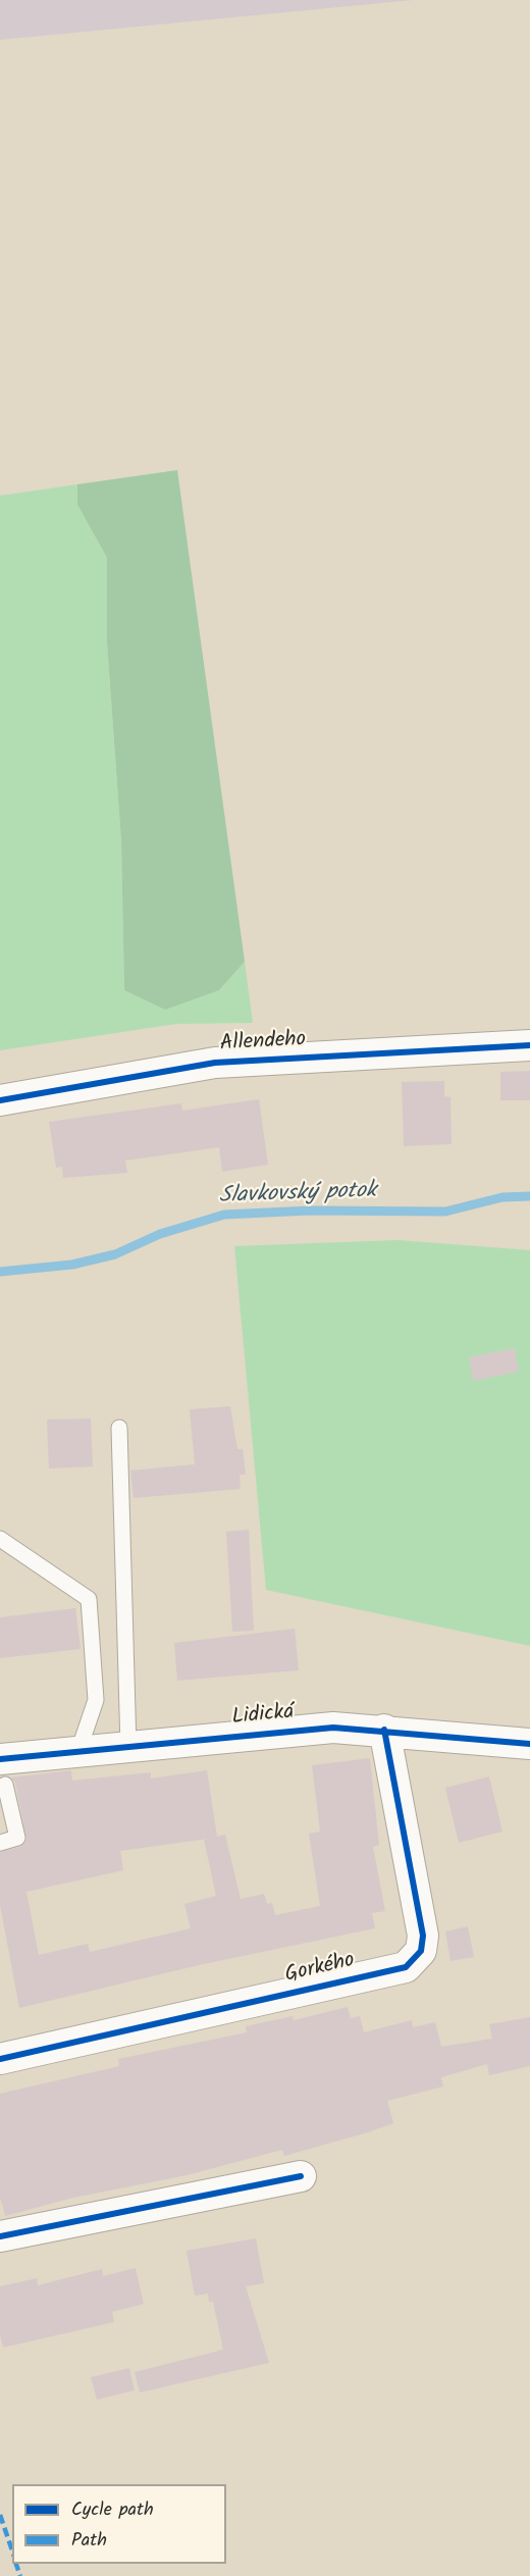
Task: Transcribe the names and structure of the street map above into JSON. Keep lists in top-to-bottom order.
{
  "streets": {
    "street": ["Allendeho", "Lidická", "Gorkého"]
  },
  "crossings": [
    ["Lidická", "Gorkého"]
  ],
  "water": ["Slavkovský potok"],
  "legend": ["Cycle path", "Path"]
}
